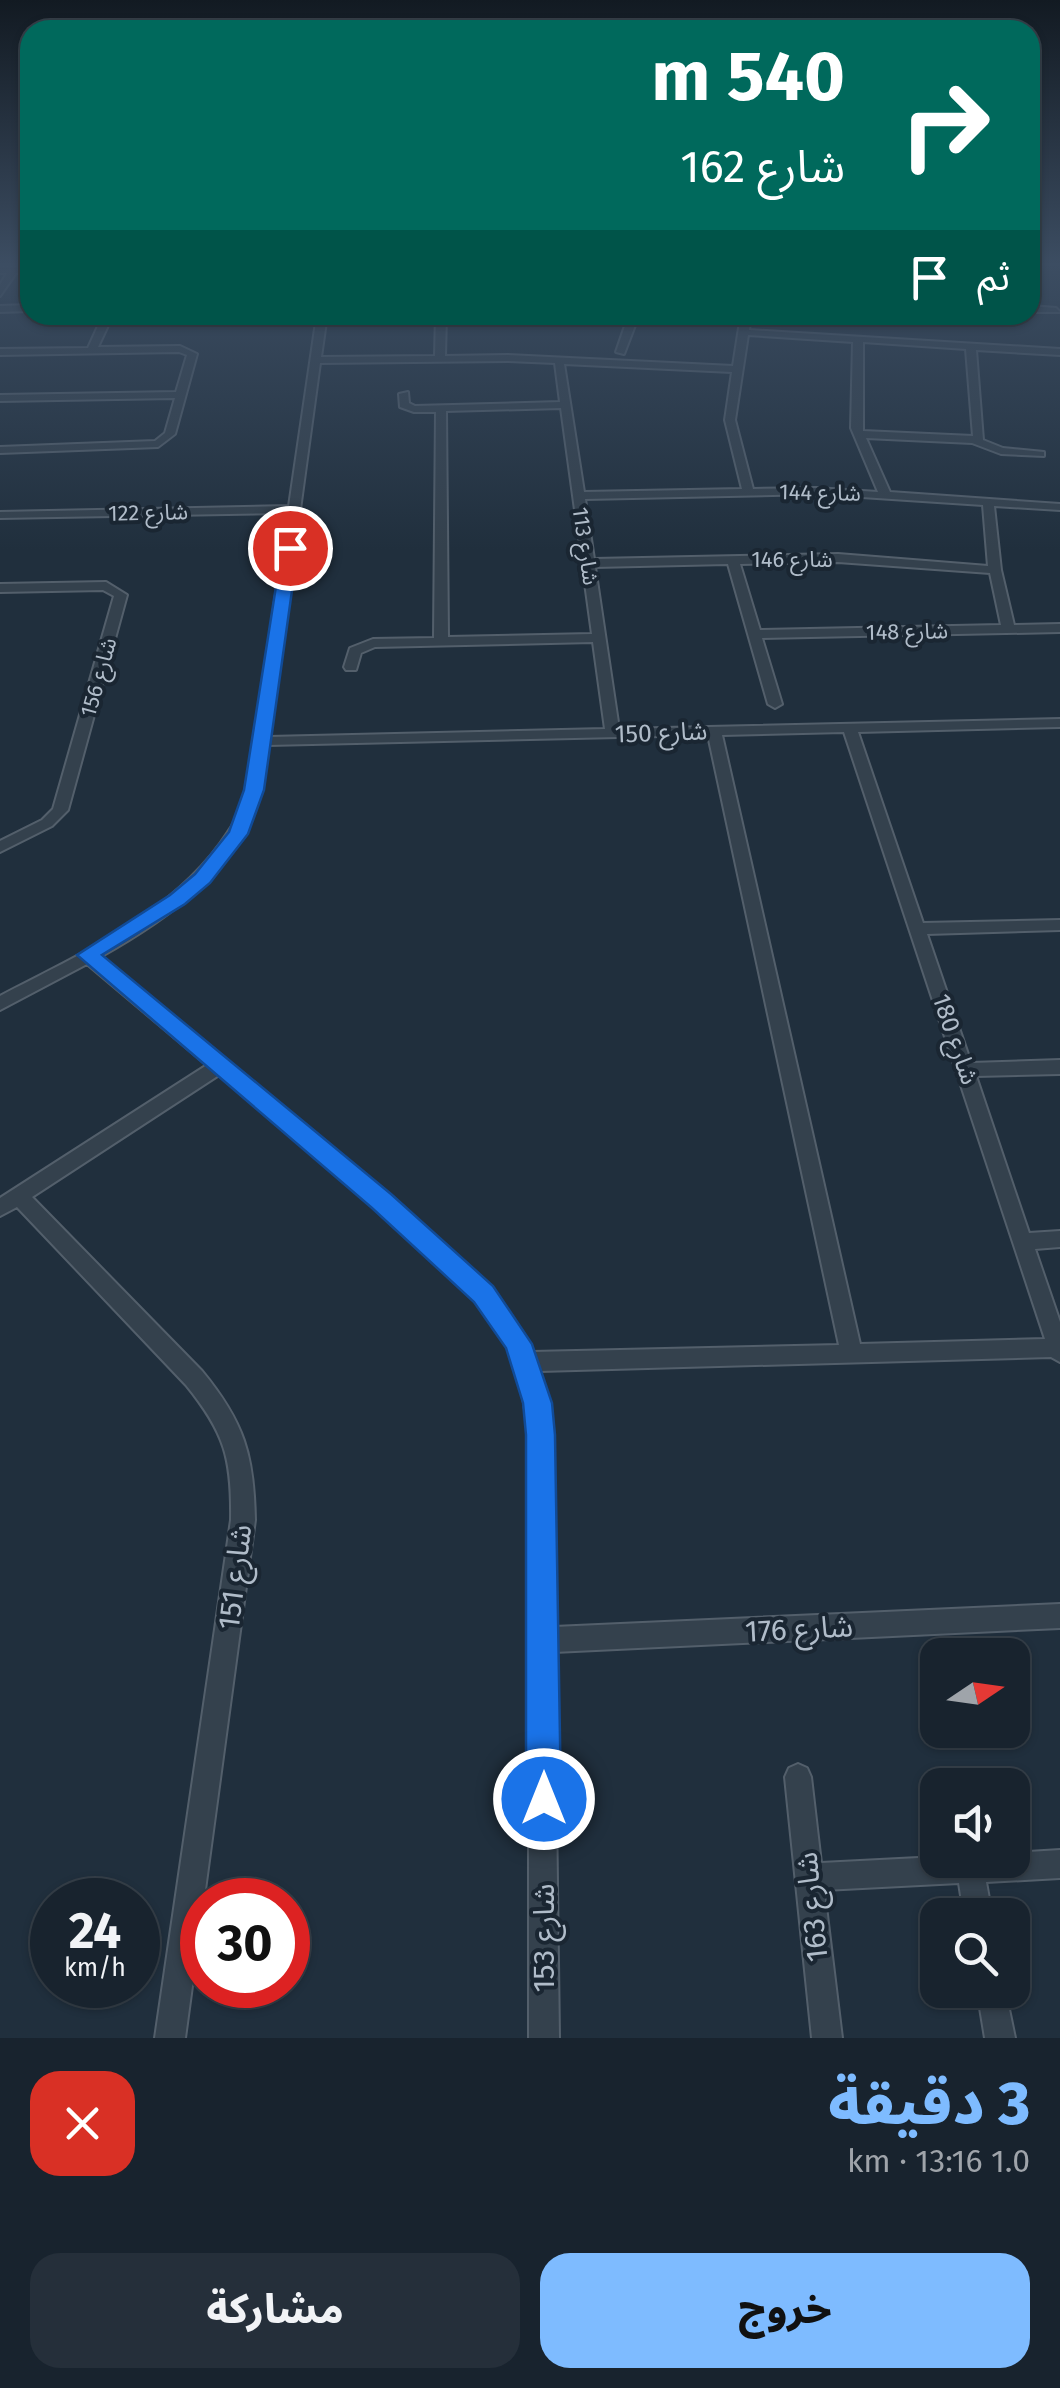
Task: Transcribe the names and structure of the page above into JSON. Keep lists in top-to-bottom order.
{
  "streets": {
    "street": [
      "شارع 144",
      "شارع 122",
      "شارع 113",
      "شارع 146",
      "شارع 148",
      "شارع 156",
      "شارع 150",
      "شارع 180",
      "شارع 151",
      "شارع 176",
      "شارع 163",
      "شارع 153"
    ]
  },
  "crossings": [
    ["شارع 144", "شارع 113"],
    ["شارع 113", "شارع 146"],
    ["شارع 113", "شارع 150"],
    ["شارع 150", "شارع 180"],
    ["شارع 176", "شارع 153"]
  ],
  "north": "right",
  "page": {
    "turn": ["540 m", "شارع 162"],
    "then": "ثم",
    "speed": "24 km/h",
    "limit": "30",
    "heading": ["3 دقيقة", "1.0 km · 13:16"],
    "buttons": ["خروج", "مشاركة"]
  }
}
